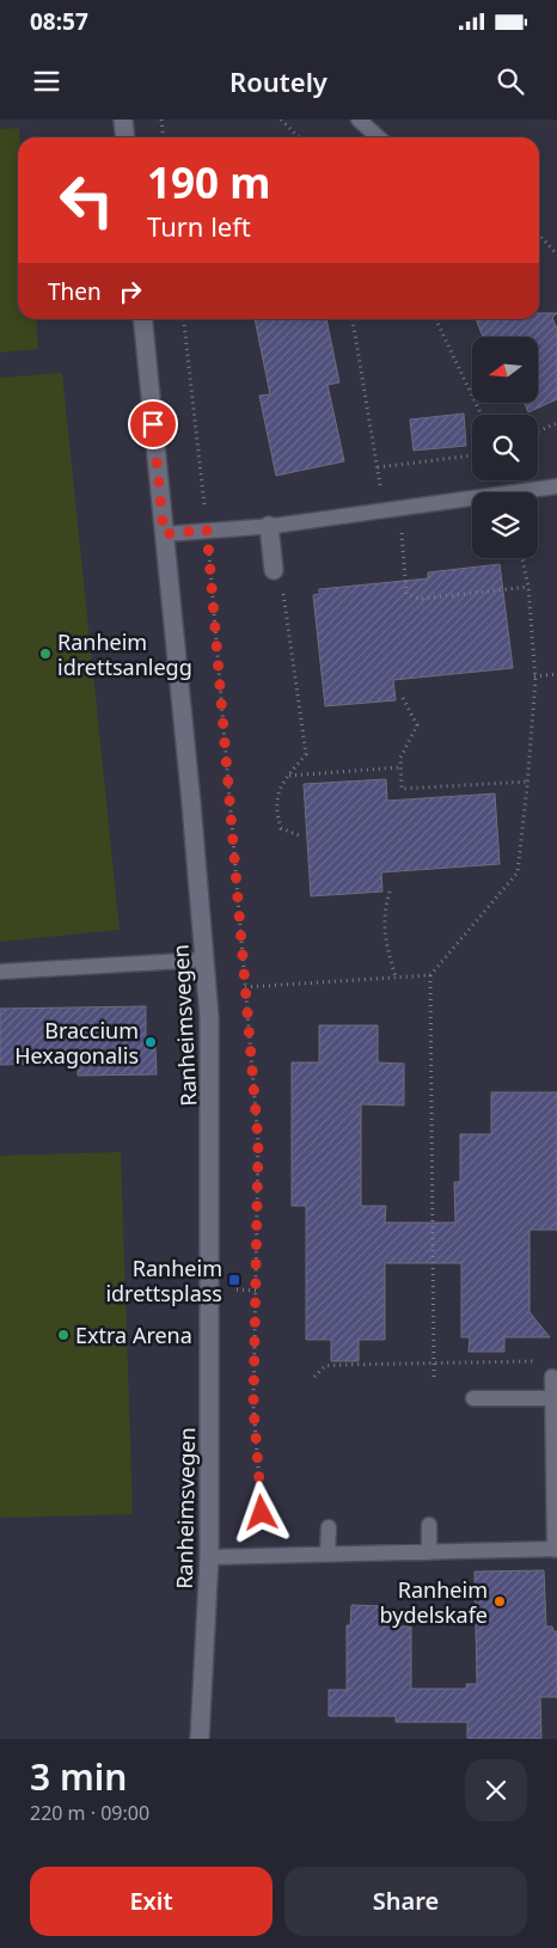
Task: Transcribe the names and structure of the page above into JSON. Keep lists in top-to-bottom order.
{
  "streets": {
    "street": ["Ranheimsvegen"]
  },
  "places": {
    "other": [
      "Ranheim idrettsanlegg",
      "Braccium Hexagonalis",
      "Extra Arena",
      "Ranheim bydelskafe"
    ],
    "transit": ["Ranheim idrettsplass"]
  },
  "north": "left",
  "page": {
    "status": "08:57",
    "header": "Routely",
    "turn": ["190 m", "Turn left"],
    "then": "Then",
    "heading": ["3 min", "220 m · 09:00"],
    "buttons": ["Exit", "Share"]
  }
}
